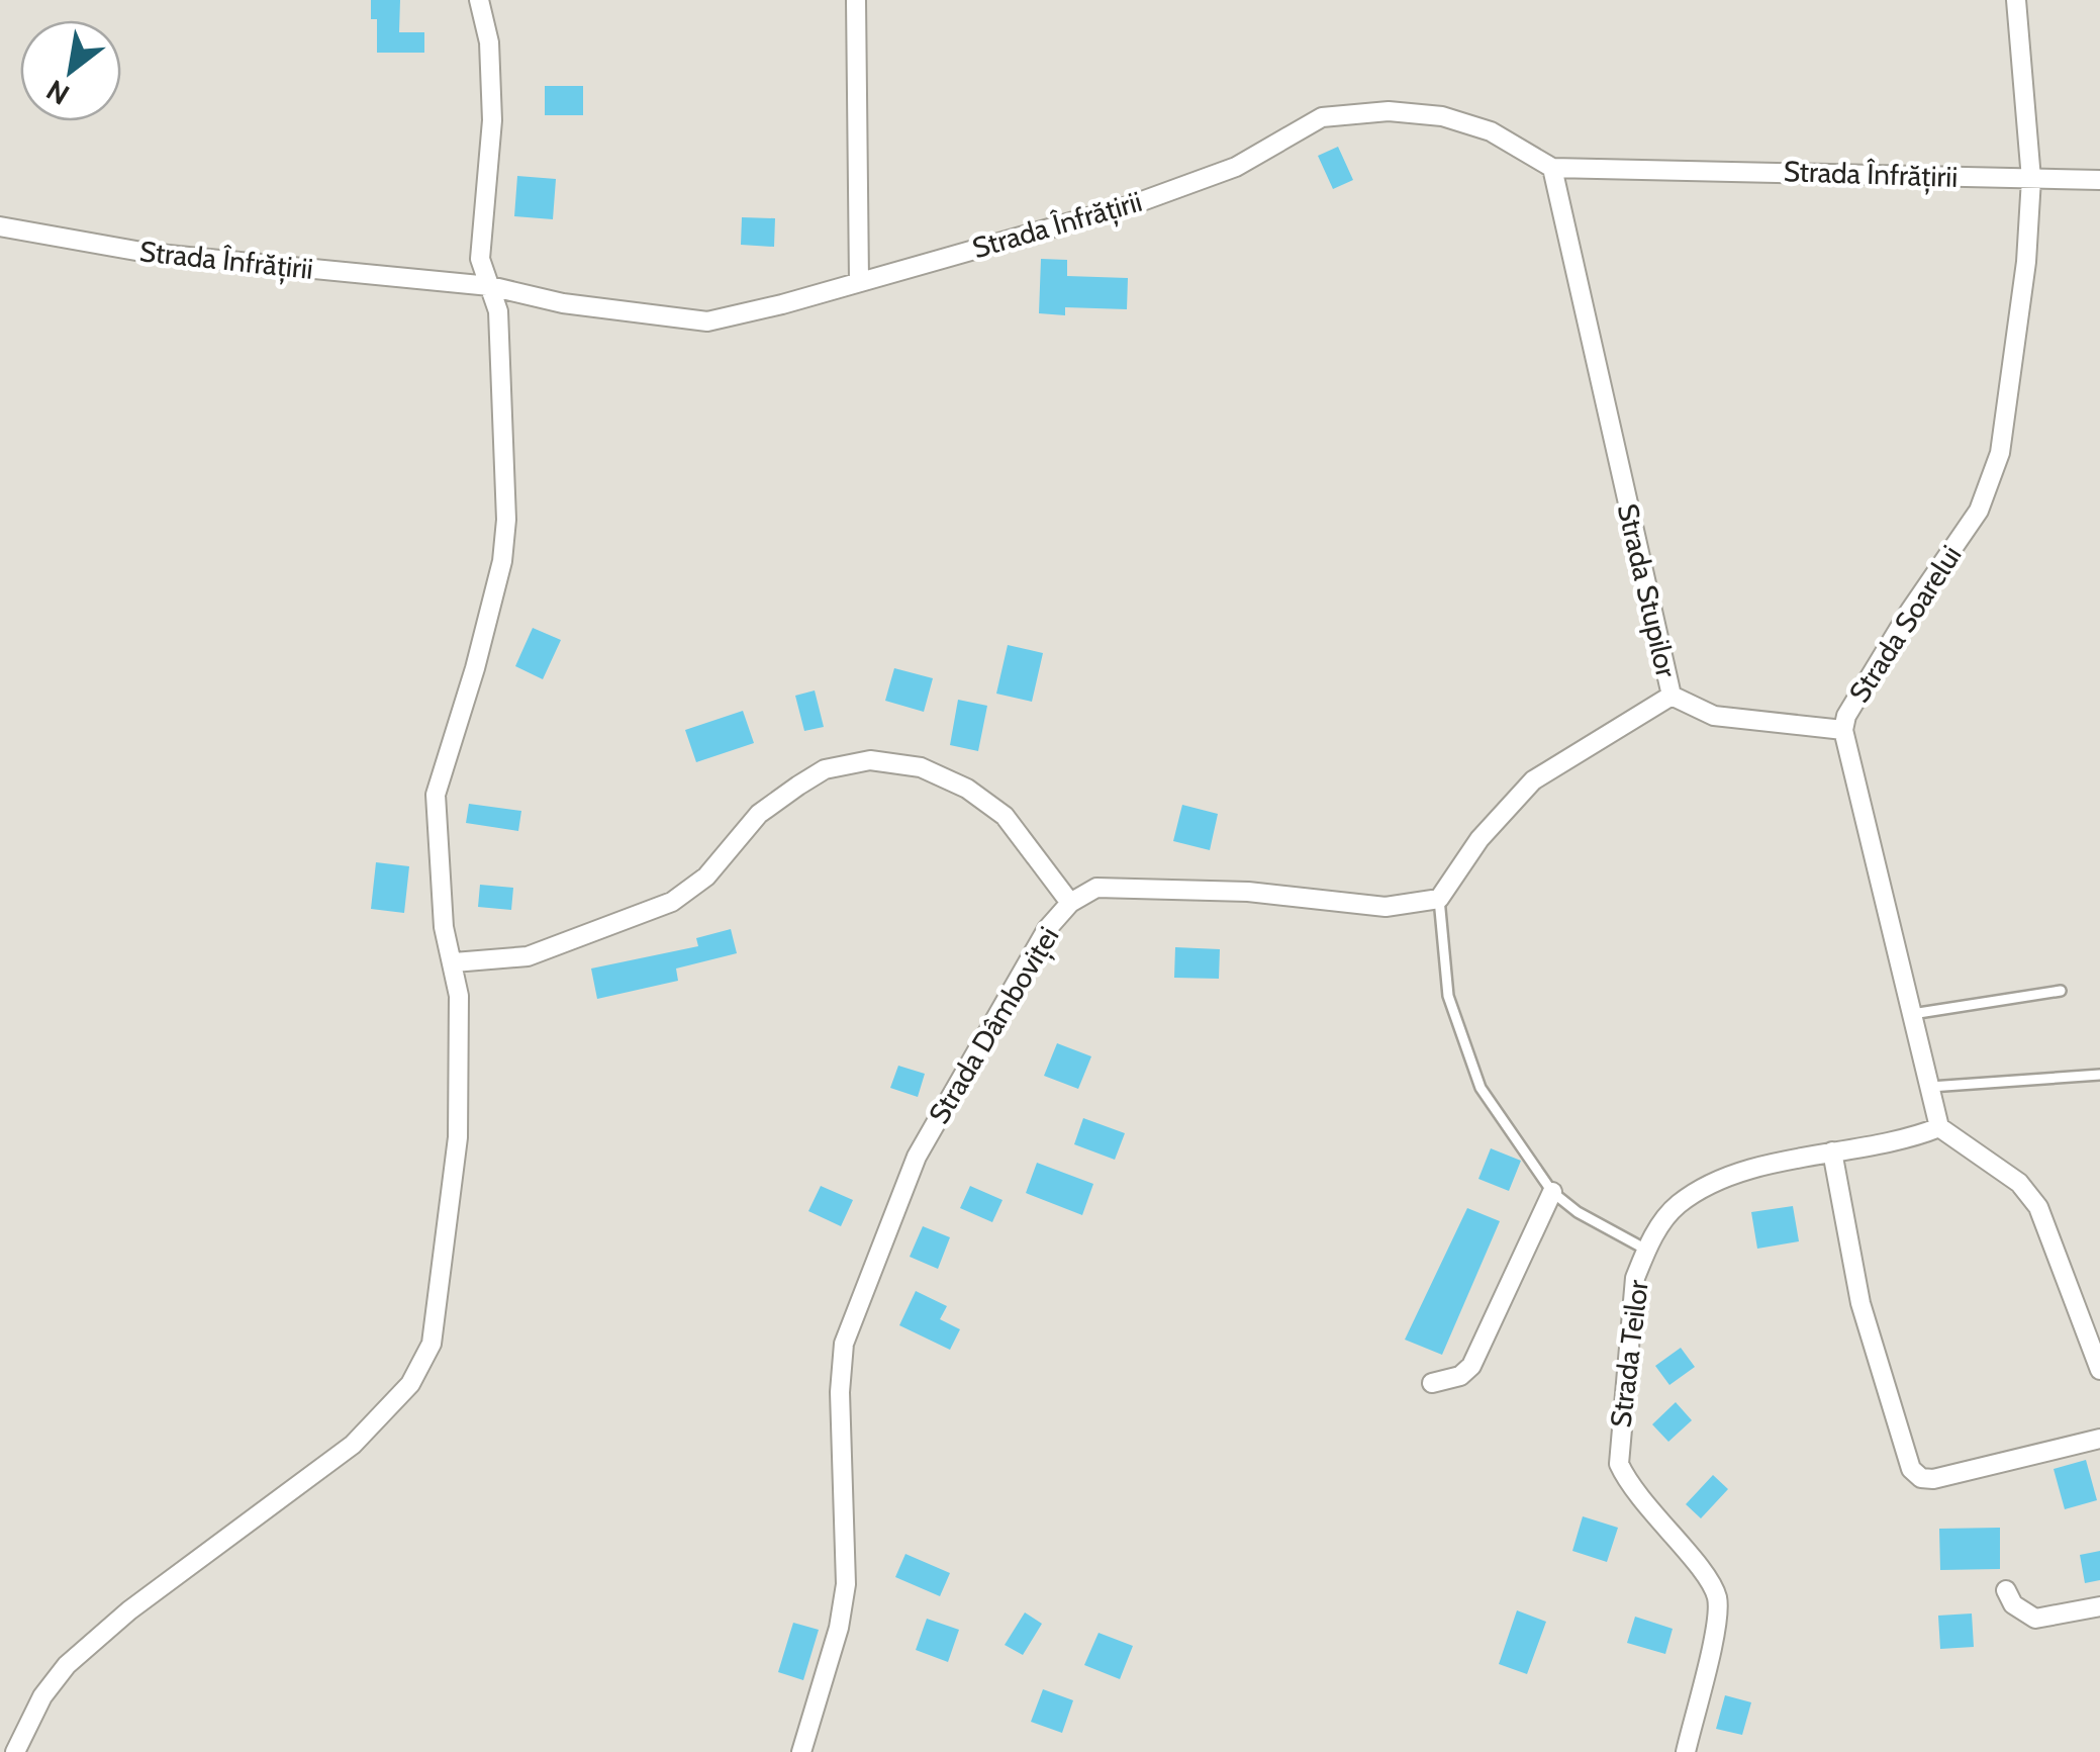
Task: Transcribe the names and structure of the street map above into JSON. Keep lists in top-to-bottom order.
{
  "streets": {
    "street": [
      "Strada Înfrățirii",
      "Strada Stupilor",
      "Strada Soarelui",
      "Strada Dâmboviței",
      "Strada Teilor"
    ]
  },
  "crossings": [
    ["Strada Înfrățirii", "Strada Stupilor"],
    ["Strada Înfrățirii", "Strada Soarelui"],
    ["Strada Soarelui", "Strada Teilor"]
  ],
  "north": "bottom left"
}
